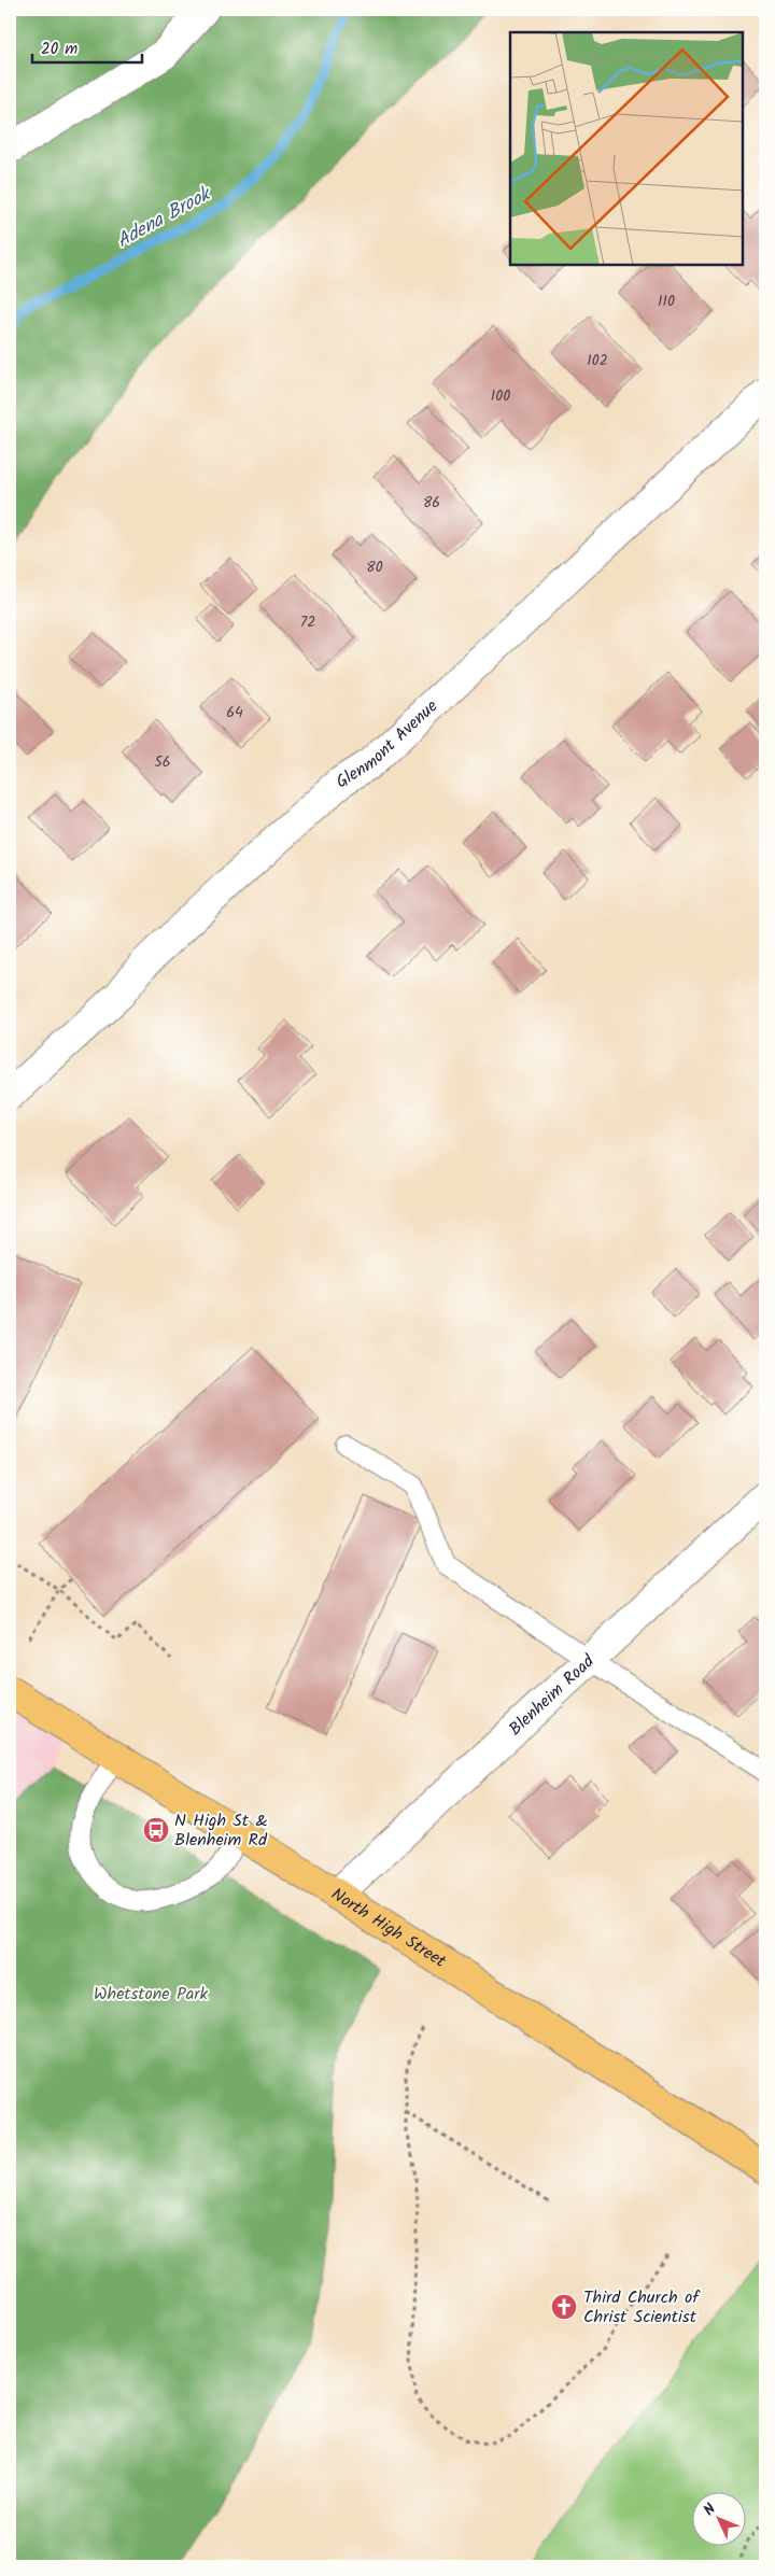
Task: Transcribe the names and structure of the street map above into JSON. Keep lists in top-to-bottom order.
{
  "streets": {
    "main road": ["North High Street"],
    "street": ["Glenmont Avenue", "Blenheim Road"]
  },
  "crossings": [
    ["Blenheim Road", "North High Street"]
  ],
  "water": ["Adena Brook"],
  "parks": ["Whetstone Park"],
  "places": {
    "bus stop": ["N High St & Blenheim Rd"],
    "church": ["Third Church of Christ Scientist"]
  },
  "house_numbers": [
    "110",
    "102",
    "100",
    "86",
    "80",
    "72",
    "64",
    "56"
  ],
  "scale_bar": "20 m",
  "north": "top left"
}
